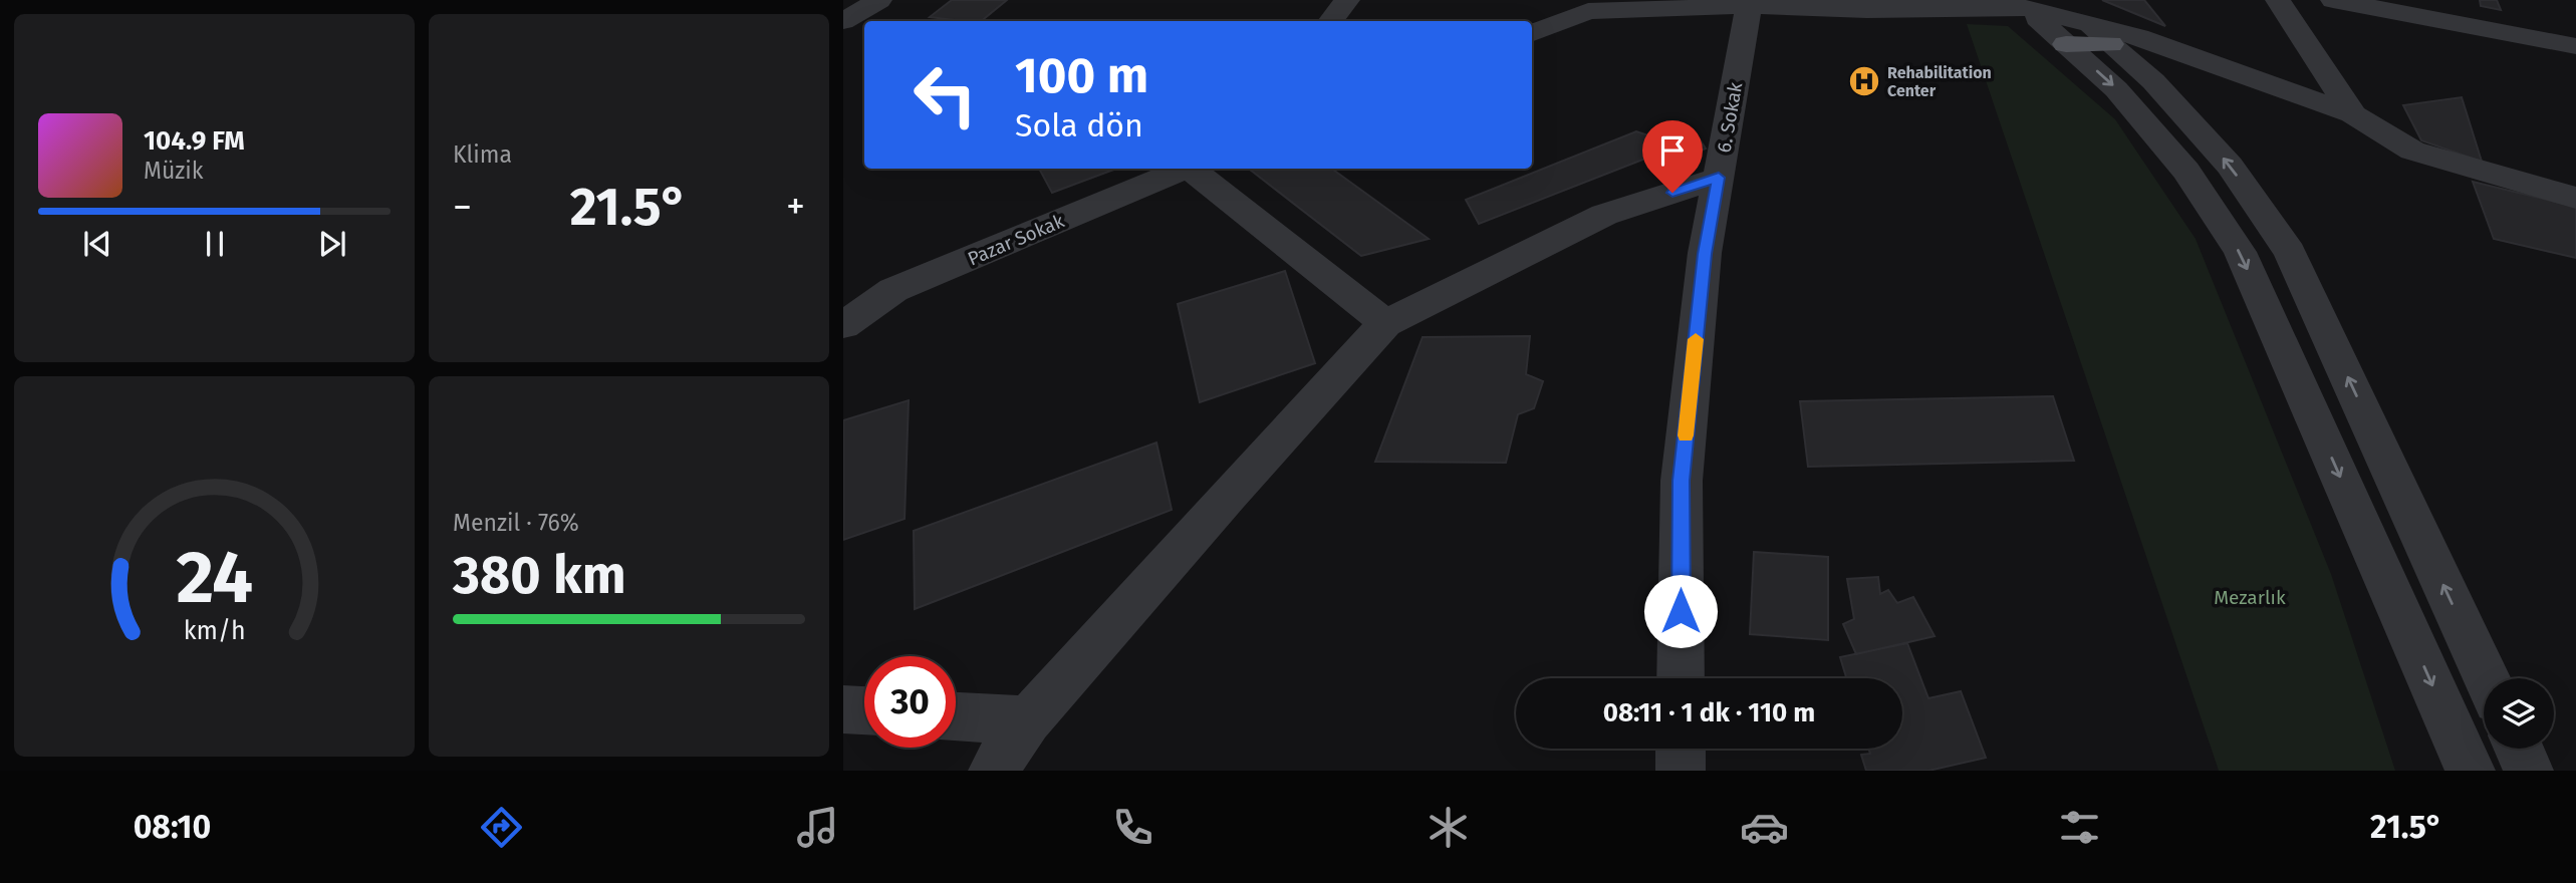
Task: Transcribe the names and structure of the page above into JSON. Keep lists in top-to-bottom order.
{
  "streets": {
    "street": ["6. Sokak", "Pazar Sokak"]
  },
  "parks": ["Mezarlık"],
  "places": {
    "hospital": ["Rehabilitation Center"]
  },
  "page": {
    "tile": [
      "Klima",
      ["Menzil · 76%", "380 km"]
    ],
    "turn": ["100 m", "Sola dön"],
    "song": ["104.9 FM", "Müzik"],
    "heat": ["−", "21.5°", "+"],
    "limit": "30",
    "trip": "08:11 · 1 dk · 110 m",
    "tabs": ["08:10", "21.5°"],
    "gauge": ["24", "km/h"]
  }
}
